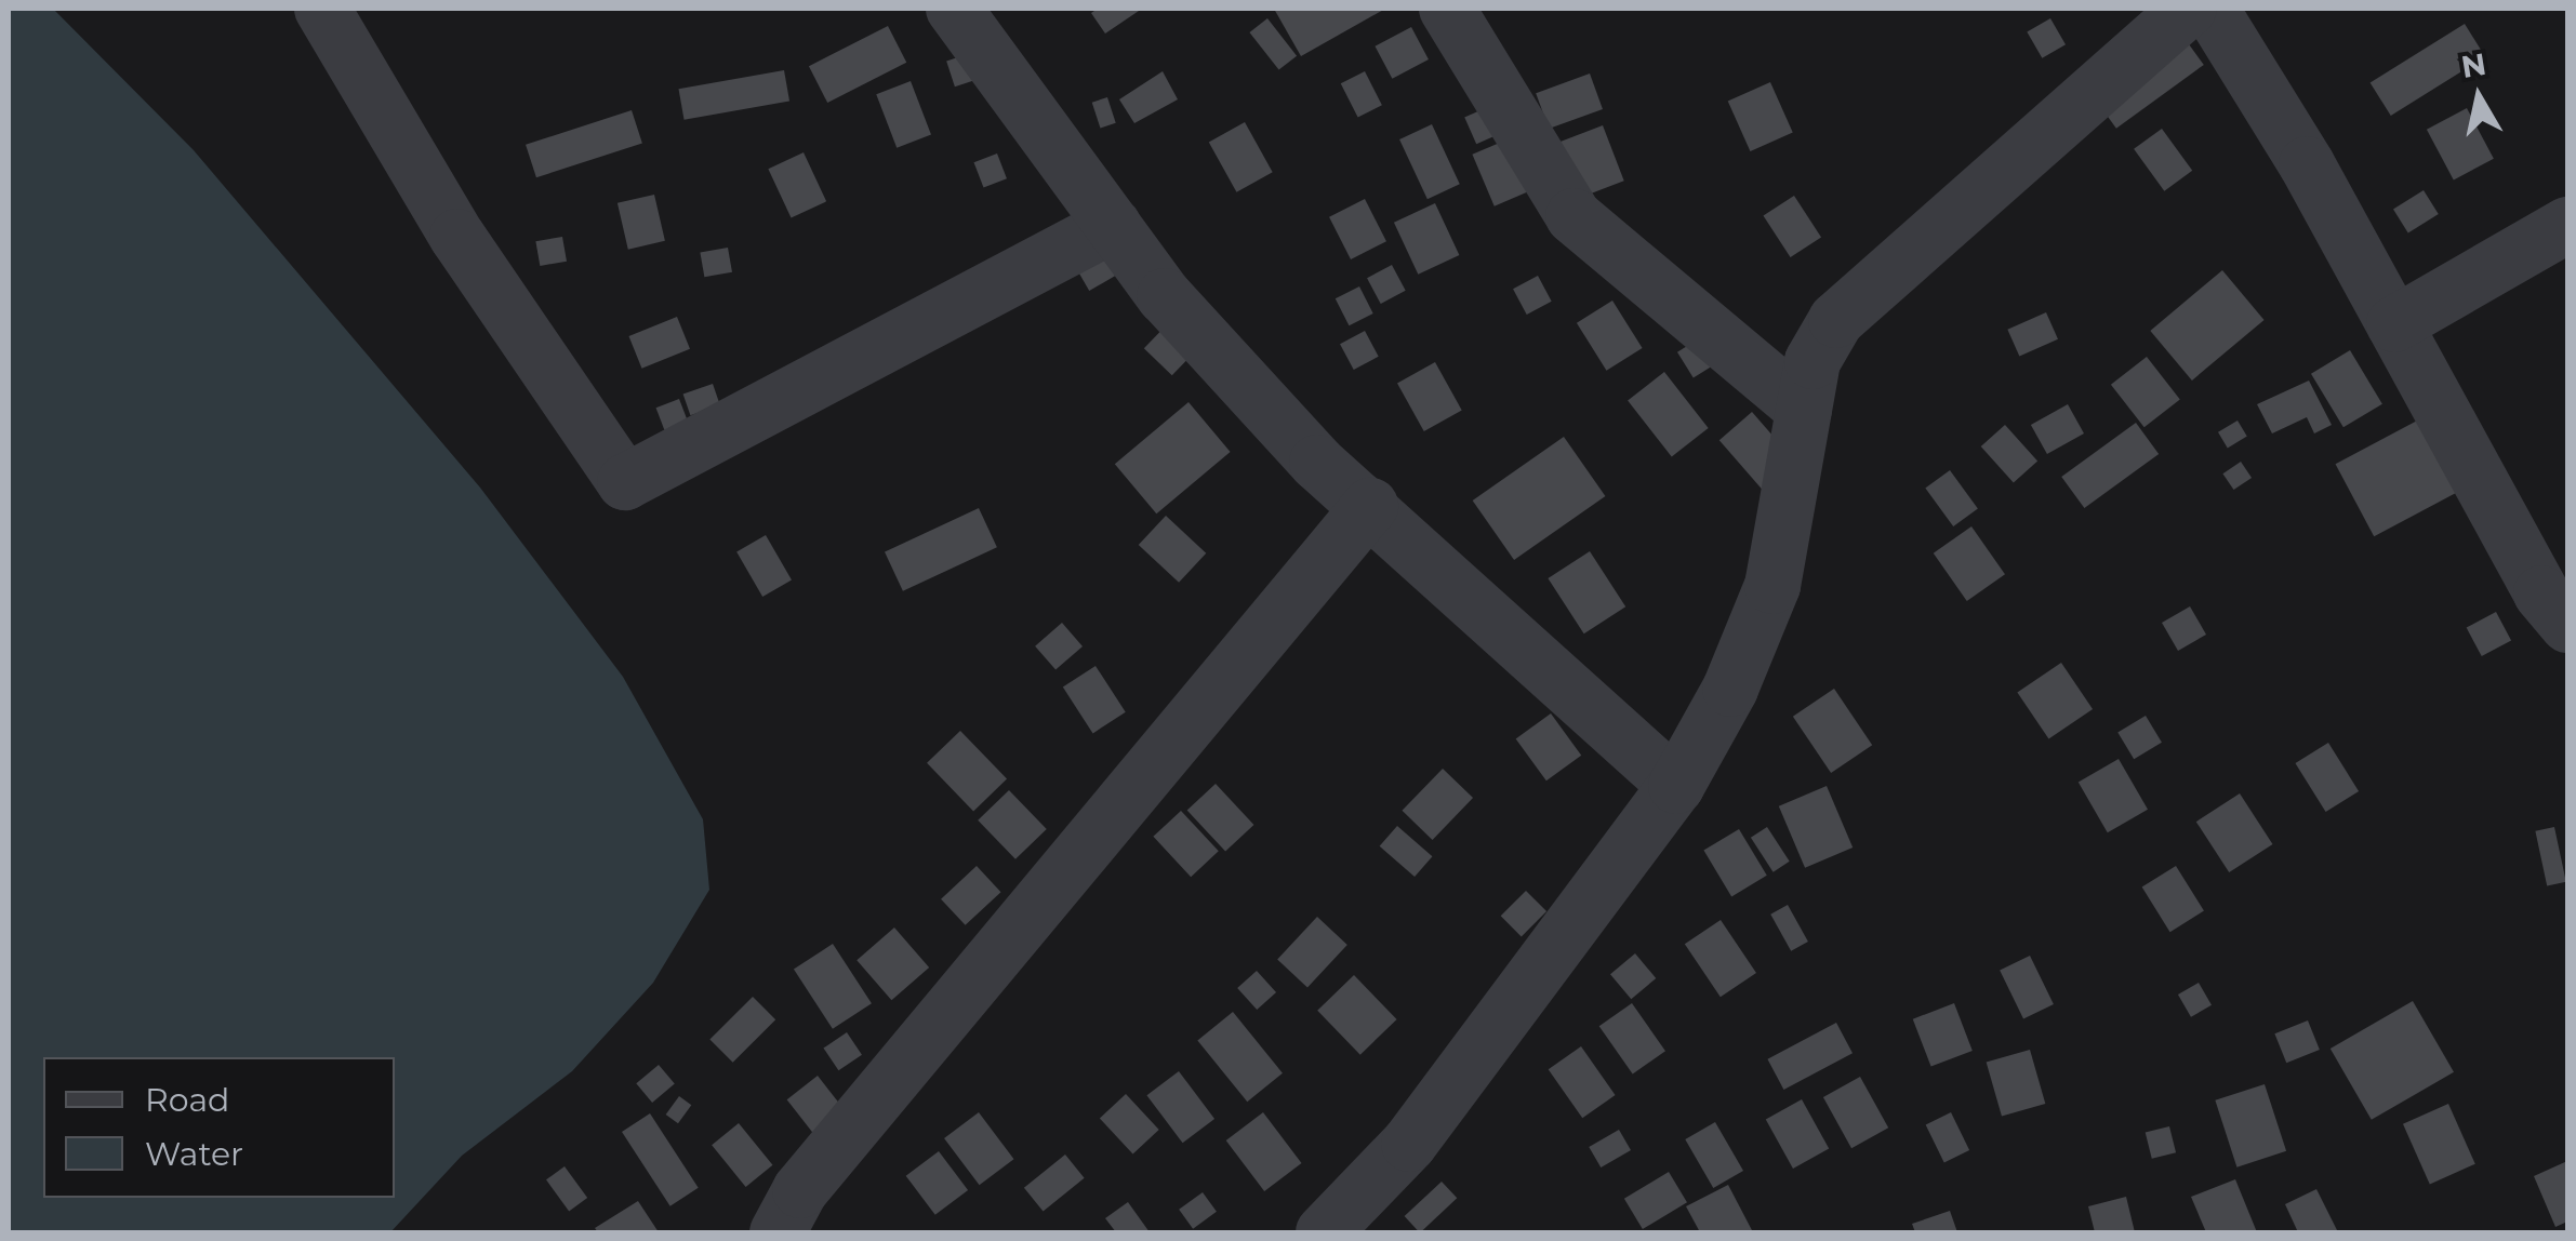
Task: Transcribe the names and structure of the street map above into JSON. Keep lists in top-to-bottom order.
{
  "legend": ["Road", "Water"],
  "north": "top"
}
